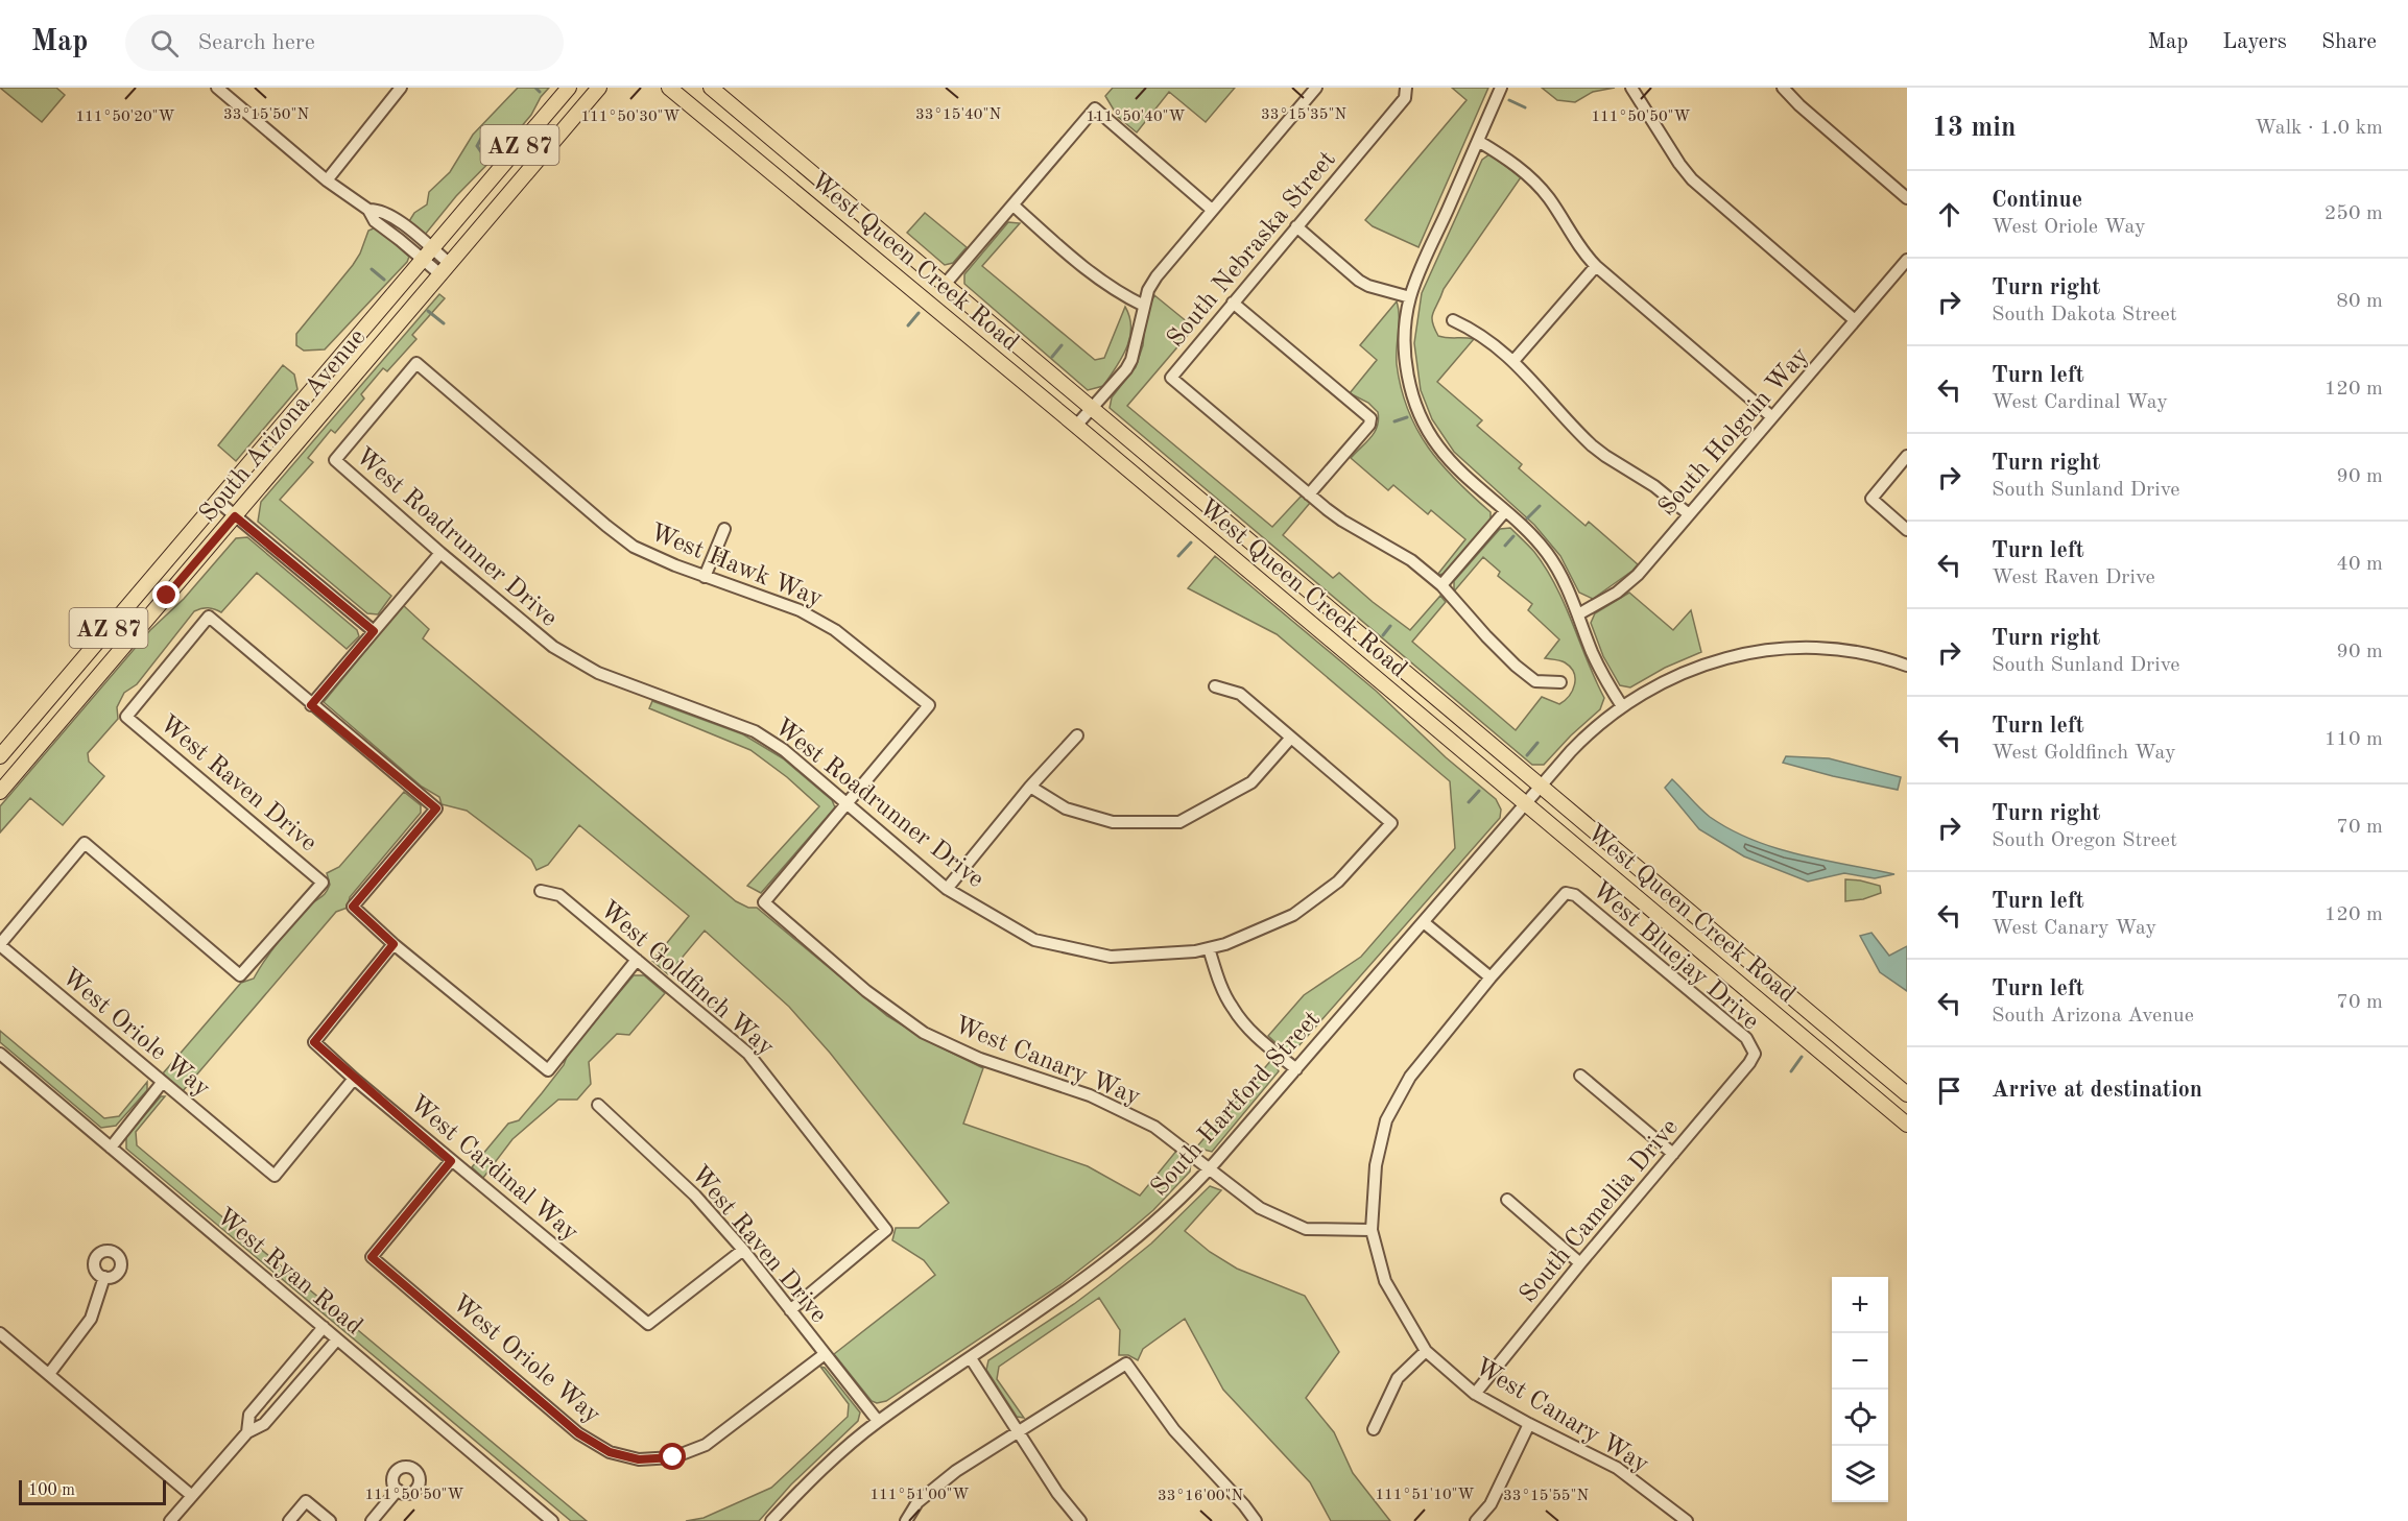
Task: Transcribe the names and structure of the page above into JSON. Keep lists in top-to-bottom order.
{
  "streets": {
    "main road": ["AZ 87", "West Queen Creek Road", "South Arizona Avenue"],
    "street": [
      "South Nebraska Street",
      "South Holguin Way",
      "West Roadrunner Drive",
      "West Hawk Way",
      "West Raven Drive",
      "West Bluejay Drive",
      "West Goldfinch Way",
      "West Oriole Way",
      "West Canary Way",
      "South Hartford Street",
      "West Cardinal Way",
      "South Camellia Drive",
      "West Ryan Road"
    ]
  },
  "crossings": [
    ["West Queen Creek Road", "South Hartford Street"],
    ["West Roadrunner Drive", "West Hawk Way"],
    ["West Roadrunner Drive", "West Canary Way"],
    ["West Hawk Way", "West Canary Way"],
    ["West Raven Drive", "West Goldfinch Way"],
    ["West Raven Drive", "West Oriole Way"],
    ["West Raven Drive", "South Hartford Street"],
    ["West Raven Drive", "West Cardinal Way"],
    ["West Bluejay Drive", "South Camellia Drive"],
    ["West Oriole Way", "West Cardinal Way"],
    ["West Canary Way", "South Hartford Street"],
    ["West Canary Way", "South Camellia Drive"]
  ],
  "scale_bar": "100 m",
  "page": {
    "header": "Map",
    "search": "Search here",
    "nav": ["Map", "Layers", "Share"],
    "heading": ["13 min", "Walk · 1.0 km"],
    "list": [
      ["Continue", "West Oriole Way", "250 m"],
      ["Turn right", "South Dakota Street", "80 m"],
      ["Turn left", "West Cardinal Way", "120 m"],
      ["Turn right", "South Sunland Drive", "90 m"],
      ["Turn left", "West Raven Drive", "40 m"],
      ["Turn right", "South Sunland Drive", "90 m"],
      ["Turn left", "West Goldfinch Way", "110 m"],
      ["Turn right", "South Oregon Street", "70 m"],
      ["Turn left", "West Canary Way", "120 m"],
      ["Turn left", "South Arizona Avenue", "70 m"],
      "Arrive at destination"
    ],
    "map_buttons": ["+", "−"],
    "scale": "100 m"
  },
  "coordinates": [
    "33°15'50\"N",
    "33°15'40\"N",
    "33°15'35\"N",
    "111°50'40\"W",
    "111°50'20\"W",
    "111°50'30\"W",
    "111°50'50\"W",
    "111°51'00\"W",
    "111°51'10\"W",
    "33°16'00\"N",
    "33°15'55\"N"
  ]
}
